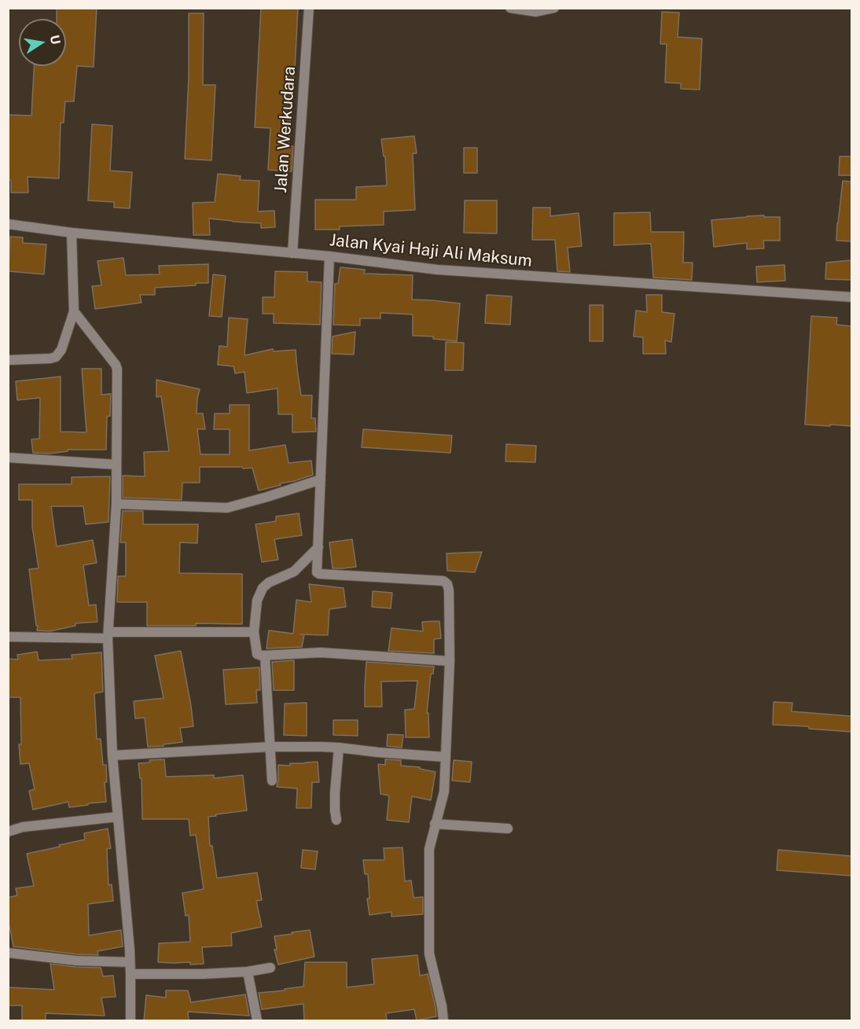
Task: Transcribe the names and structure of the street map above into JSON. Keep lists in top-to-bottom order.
{
  "streets": {
    "street": ["Jalan Werkudara", "Jalan Kyai Haji Ali Maksum"]
  },
  "crossings": [
    ["Jalan Werkudara", "Jalan Kyai Haji Ali Maksum"]
  ],
  "north": "right"
}
